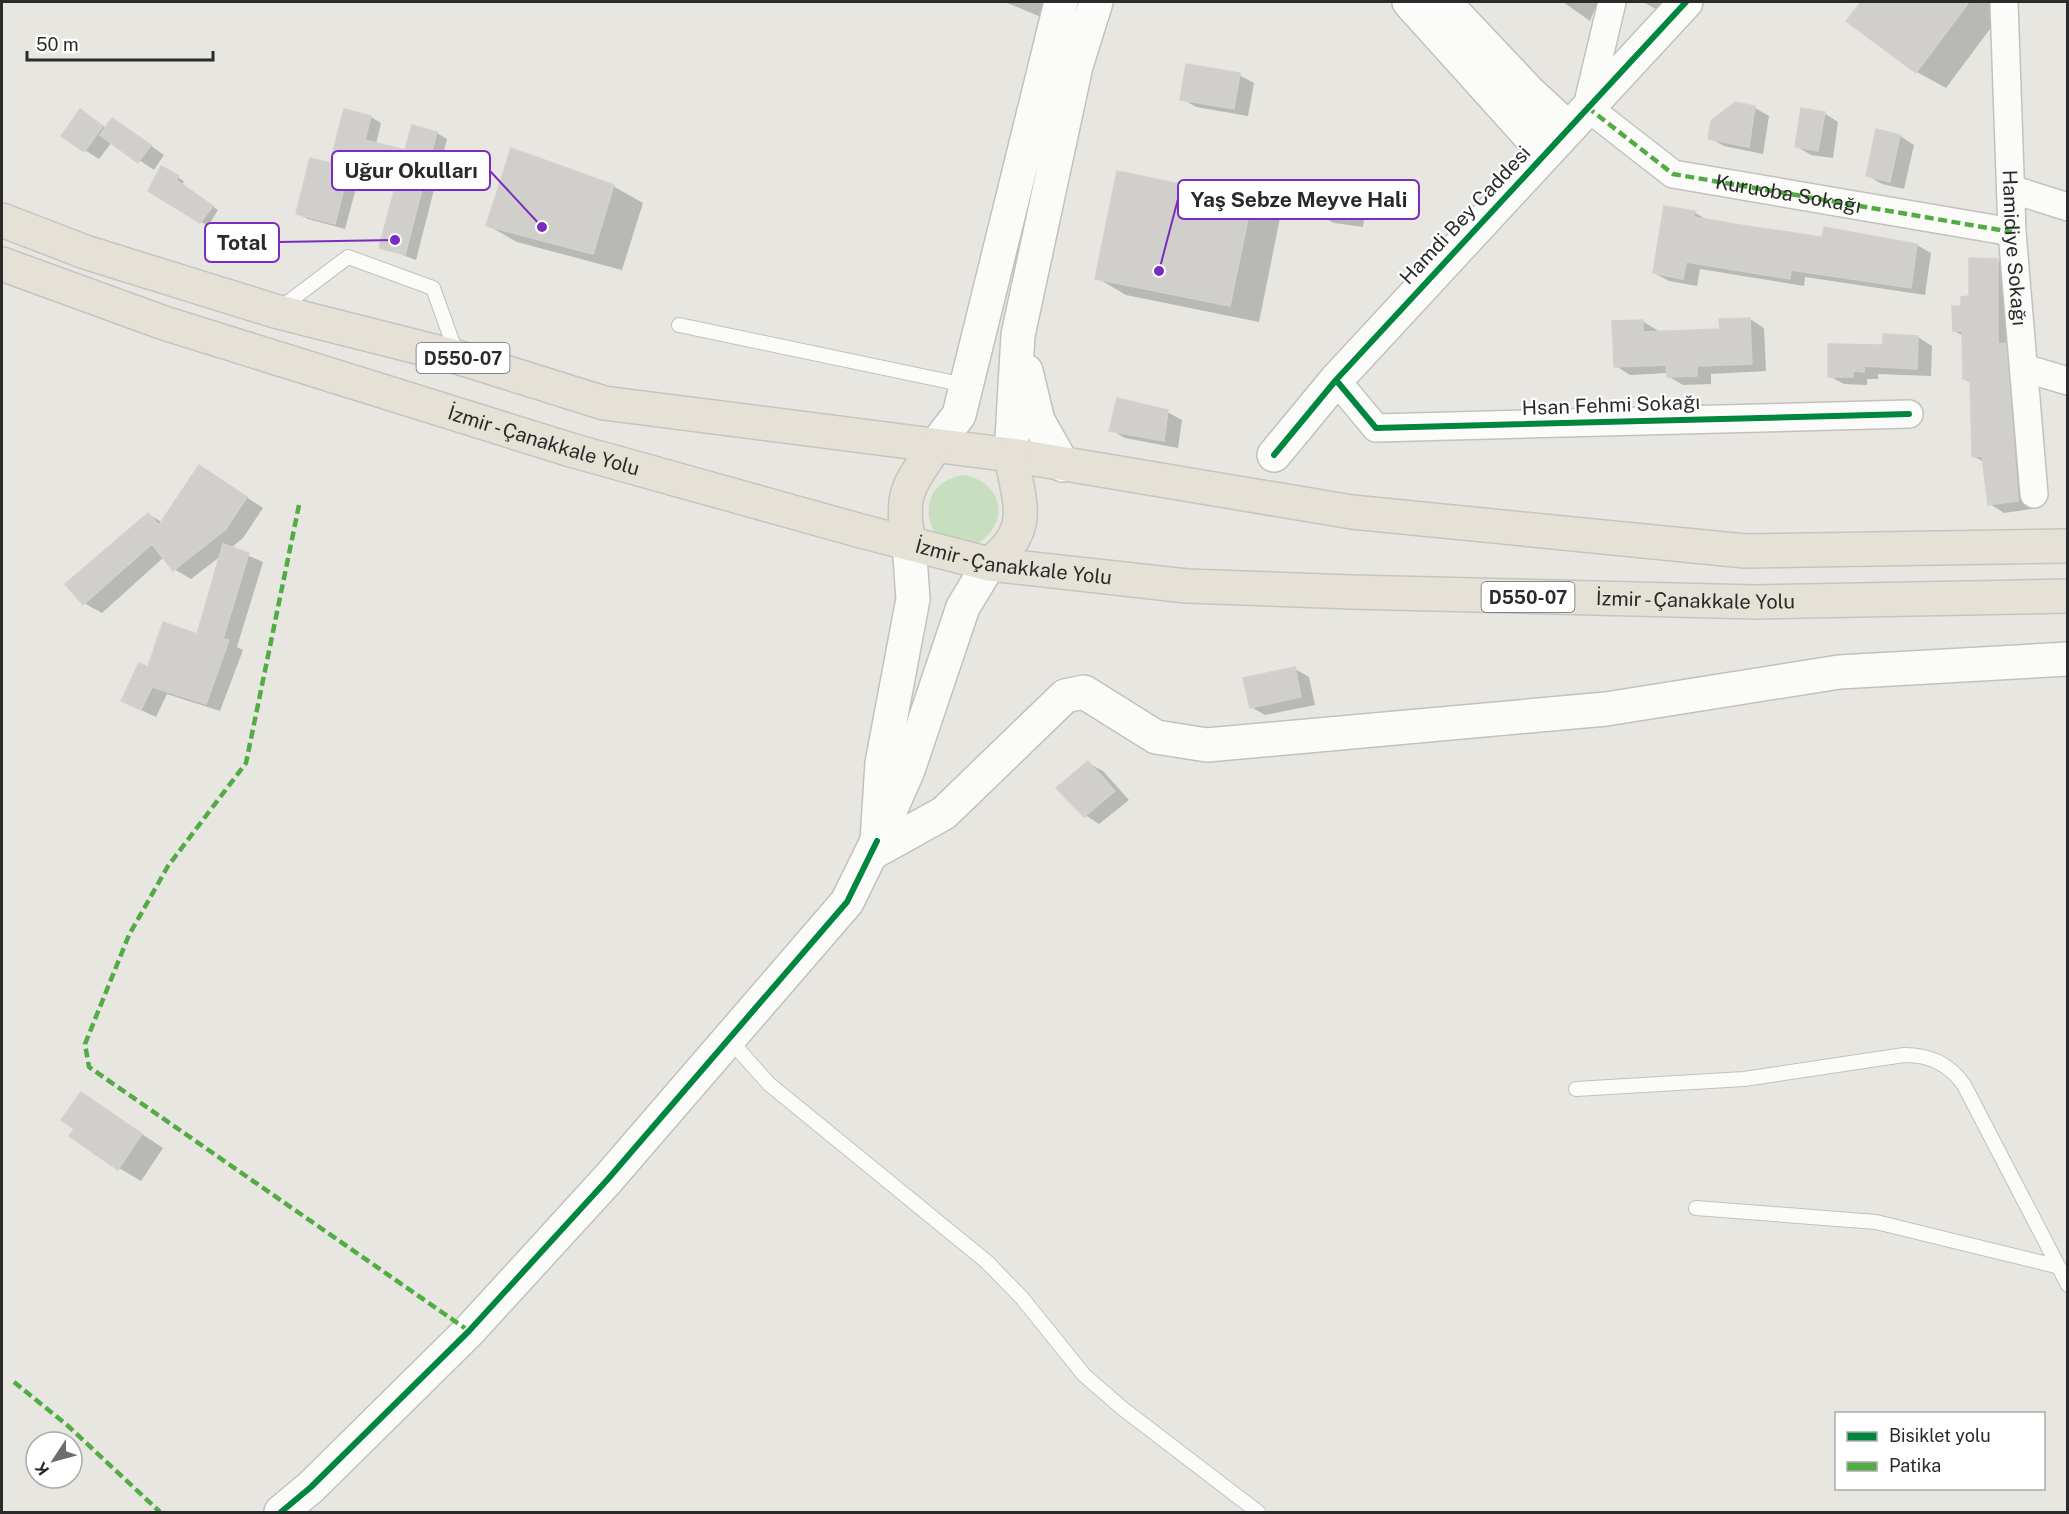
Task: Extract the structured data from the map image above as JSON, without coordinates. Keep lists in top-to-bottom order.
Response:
{
  "streets": {
    "highway": ["D550-07", "İzmir - Çanakkale Yolu"],
    "main road": ["Hamdi Bey Caddesi"],
    "street": ["Kuruoba Sokağı", "Hamidiye Sokağı", "Hsan Fehmi Sokağı"]
  },
  "crossings": [
    ["Kuruoba Sokağı", "Hamdi Bey Caddesi"],
    ["Kuruoba Sokağı", "Hamidiye Sokağı"],
    ["Hamdi Bey Caddesi", "Hsan Fehmi Sokağı"],
    ["D550-07", "İzmir - Çanakkale Yolu"]
  ],
  "places": ["Uğur Okulları", "Total", "Yaş Sebze Meyve Hali"],
  "legend": ["Bisiklet yolu", "Patika"],
  "scale_bar": "50 m",
  "north": "bottom left"
}
